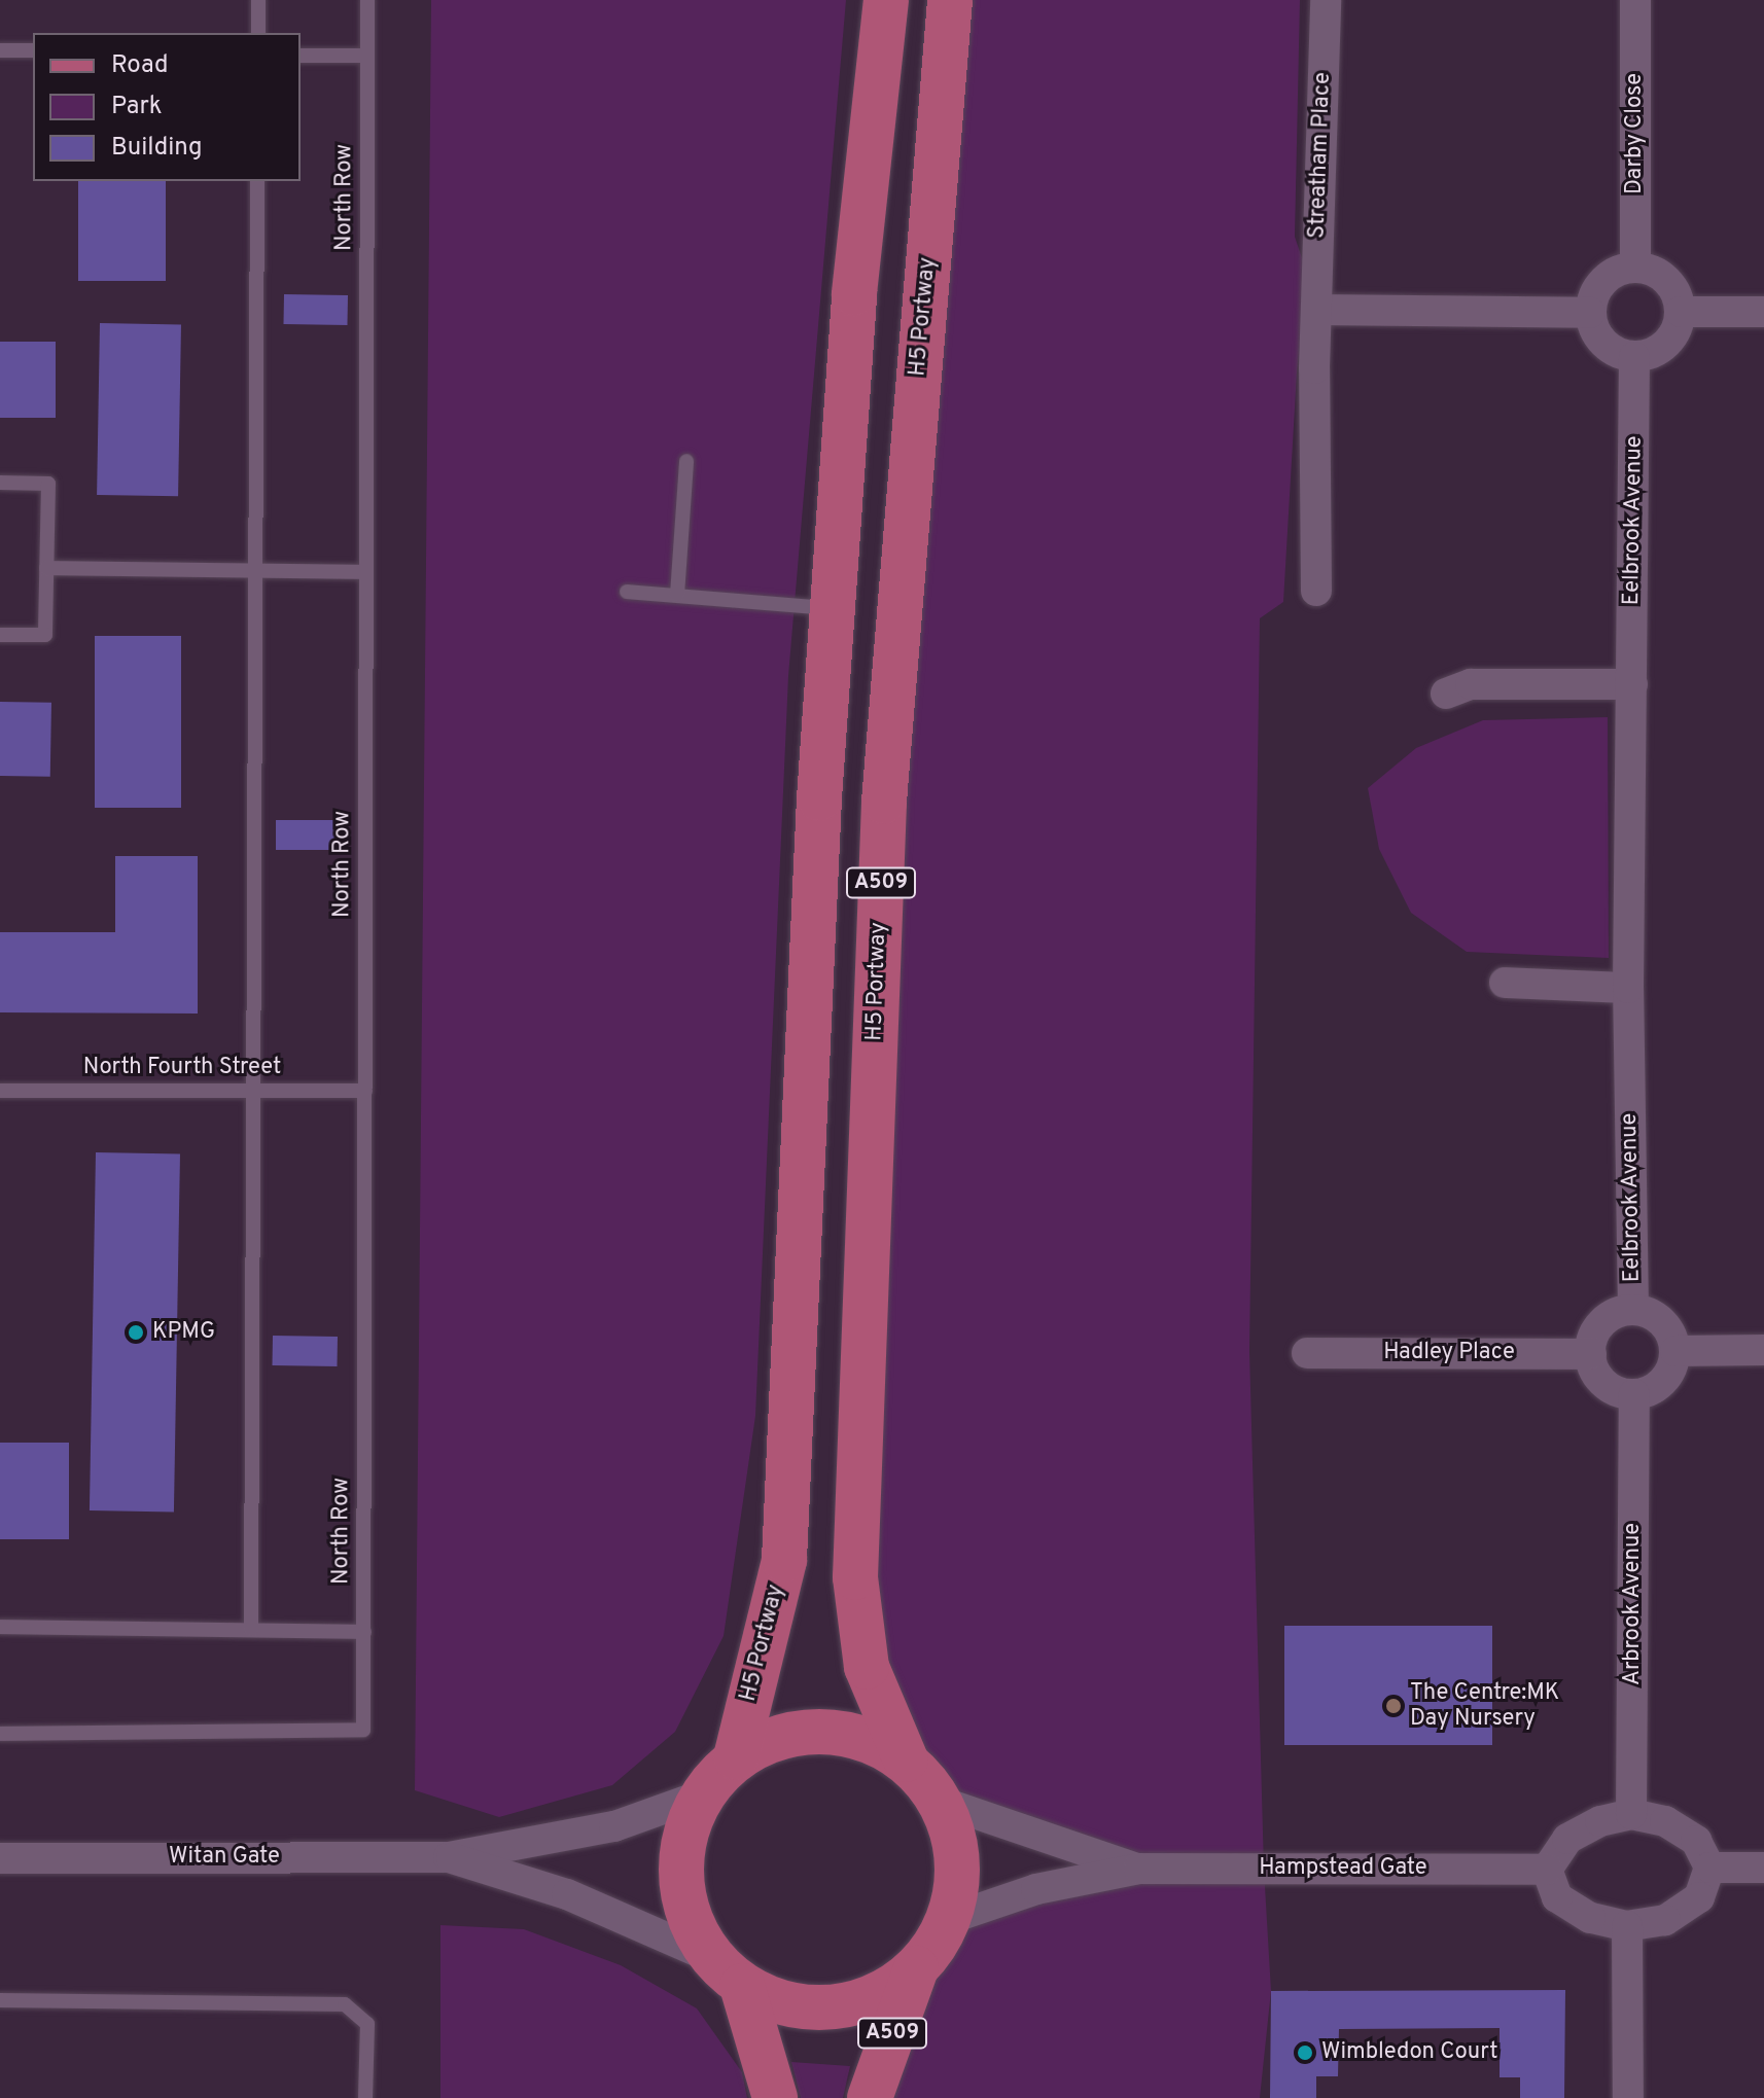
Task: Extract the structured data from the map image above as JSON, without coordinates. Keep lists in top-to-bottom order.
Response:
{
  "streets": {
    "main road": ["H5 Portway", "A509"],
    "street": [
      "Darby Close",
      "Streatham Place",
      "Eelbrook Avenue",
      "Hadley Place",
      "Arbrook Avenue",
      "Witan Gate",
      "Hampstead Gate"
    ],
    "lane": ["North Row", "North Fourth Street"]
  },
  "crossings": [
    ["Darby Close", "Eelbrook Avenue"],
    ["North Row", "North Fourth Street"],
    ["H5 Portway", "A509"],
    ["H5 Portway", "Witan Gate"],
    ["H5 Portway", "Hampstead Gate"],
    ["Eelbrook Avenue", "Hadley Place"],
    ["Eelbrook Avenue", "Arbrook Avenue"],
    ["A509", "Witan Gate"],
    ["A509", "Hampstead Gate"],
    ["Hadley Place", "Arbrook Avenue"],
    ["Arbrook Avenue", "Hampstead Gate"],
    ["Witan Gate", "Hampstead Gate"]
  ],
  "places": ["KPMG", "The Centre:MK Day Nursery", "Wimbledon Court"],
  "legend": ["Road", "Park", "Building"]
}
